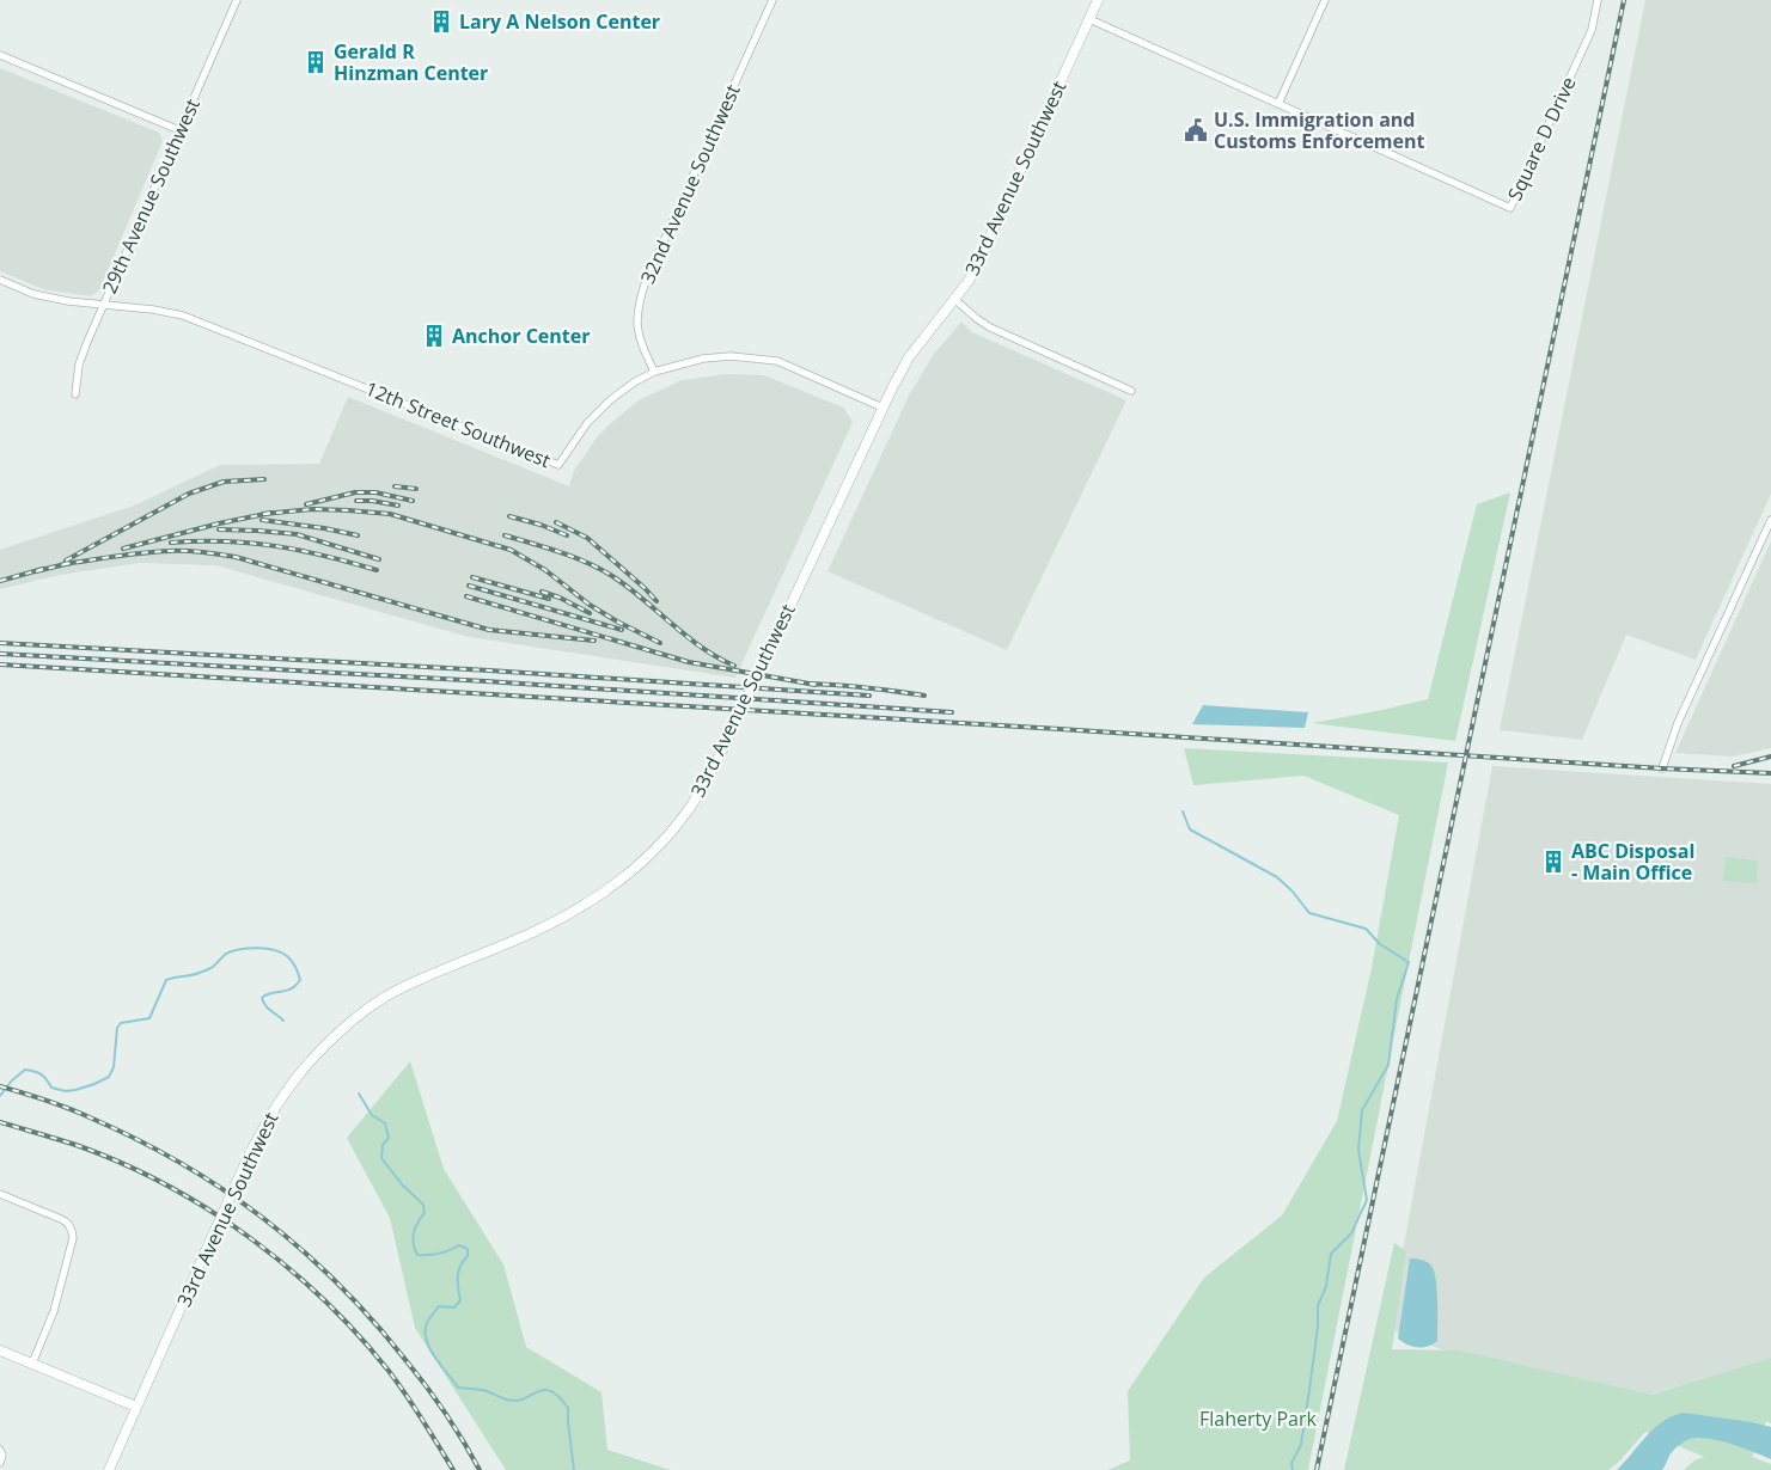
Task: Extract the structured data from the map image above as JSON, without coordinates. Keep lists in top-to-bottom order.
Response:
{
  "streets": {
    "street": [
      "Square D Drive",
      "33rd Avenue Southwest",
      "32nd Avenue Southwest",
      "29th Avenue Southwest",
      "12th Street Southwest"
    ]
  },
  "crossings": [
    ["Square D Drive", "33rd Avenue Southwest"],
    ["33rd Avenue Southwest", "12th Street Southwest"],
    ["32nd Avenue Southwest", "12th Street Southwest"],
    ["29th Avenue Southwest", "12th Street Southwest"]
  ],
  "parks": ["Flaherty Park"],
  "places": {
    "building": [
      "Lary A Nelson Center",
      "Gerald R Hinzman Center",
      "Anchor Center",
      "ABC Disposal - Main Office"
    ],
    "public building": ["U.S. Immigration and Customs Enforcement"]
  }
}
